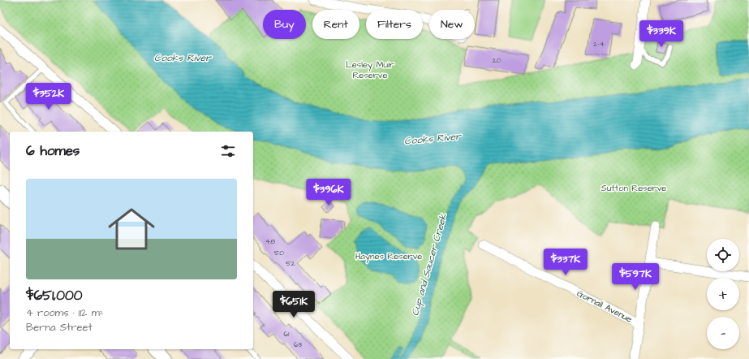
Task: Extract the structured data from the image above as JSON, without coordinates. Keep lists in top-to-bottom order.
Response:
{
  "streets": {
    "street": ["Gornall Avenue"]
  },
  "water": ["Cooks River", "Cup and Saucer Creek"],
  "parks": ["Lesley Muir Reserve", "Sutton Reserve", "Haynes Reserve"],
  "house_numbers": [
    "2-4",
    "20",
    "48",
    "50",
    "52",
    "61",
    "63"
  ],
  "page": {
    "chip": [
      "Buy",
      "Rent",
      "Filters",
      "New"
    ],
    "price": [
      "$339K",
      "$352K",
      "$396K",
      "$337K",
      "$597K",
      "$651K"
    ],
    "heading": "6 homes",
    "list": [
      {
        "name": "$651,000",
        "note": "4 rooms · 112 m² · Berna Street"
      }
    ],
    "map_buttons": ["+", "−"]
  }
}
